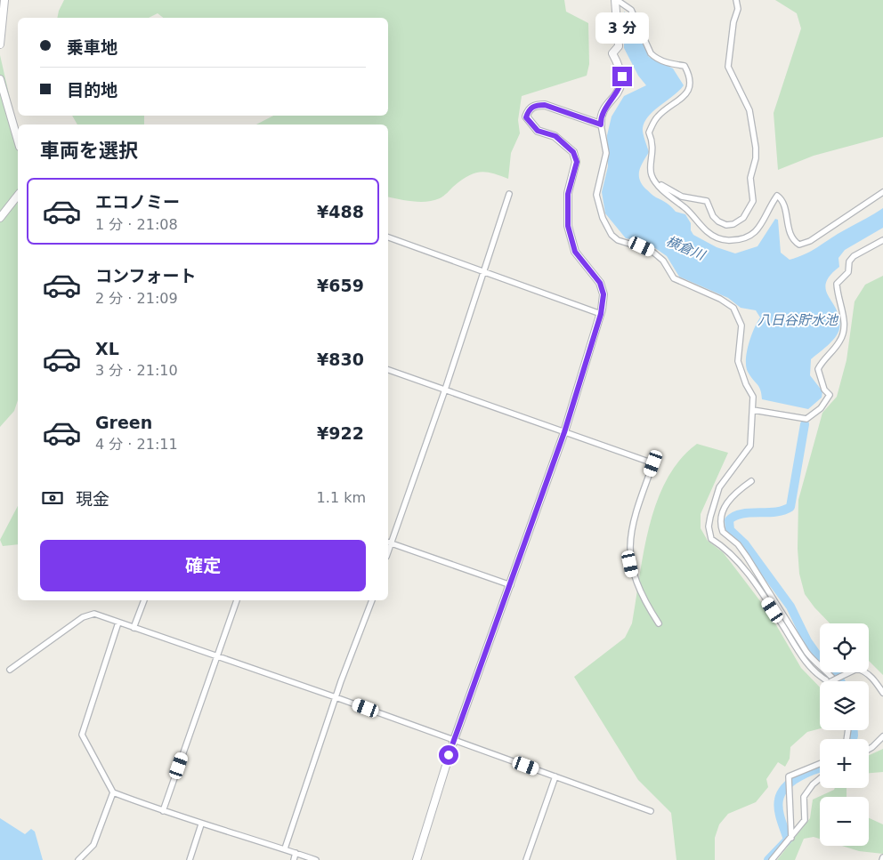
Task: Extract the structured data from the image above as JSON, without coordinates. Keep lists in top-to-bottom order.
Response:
{
  "water": ["横倉川", "八日谷貯水池"],
  "page": {
    "bubble": "3 分",
    "banner": ["乗車地", "目的地"],
    "heading": "車両を選択",
    "list": [
      {
        "name": "エコノミー",
        "note": "1 分 · 21:08",
        "value": "¥488"
      },
      {
        "name": "コンフォート",
        "note": "2 分 · 21:09",
        "value": "¥659"
      },
      {
        "name": "XL",
        "note": "3 分 · 21:10",
        "value": "¥830"
      },
      {
        "name": "Green",
        "note": "4 分 · 21:11",
        "value": "¥922"
      }
    ],
    "pay": ["現金", "1.1 km"],
    "buttons": "確定",
    "map_buttons": ["+", "−"]
  }
}
